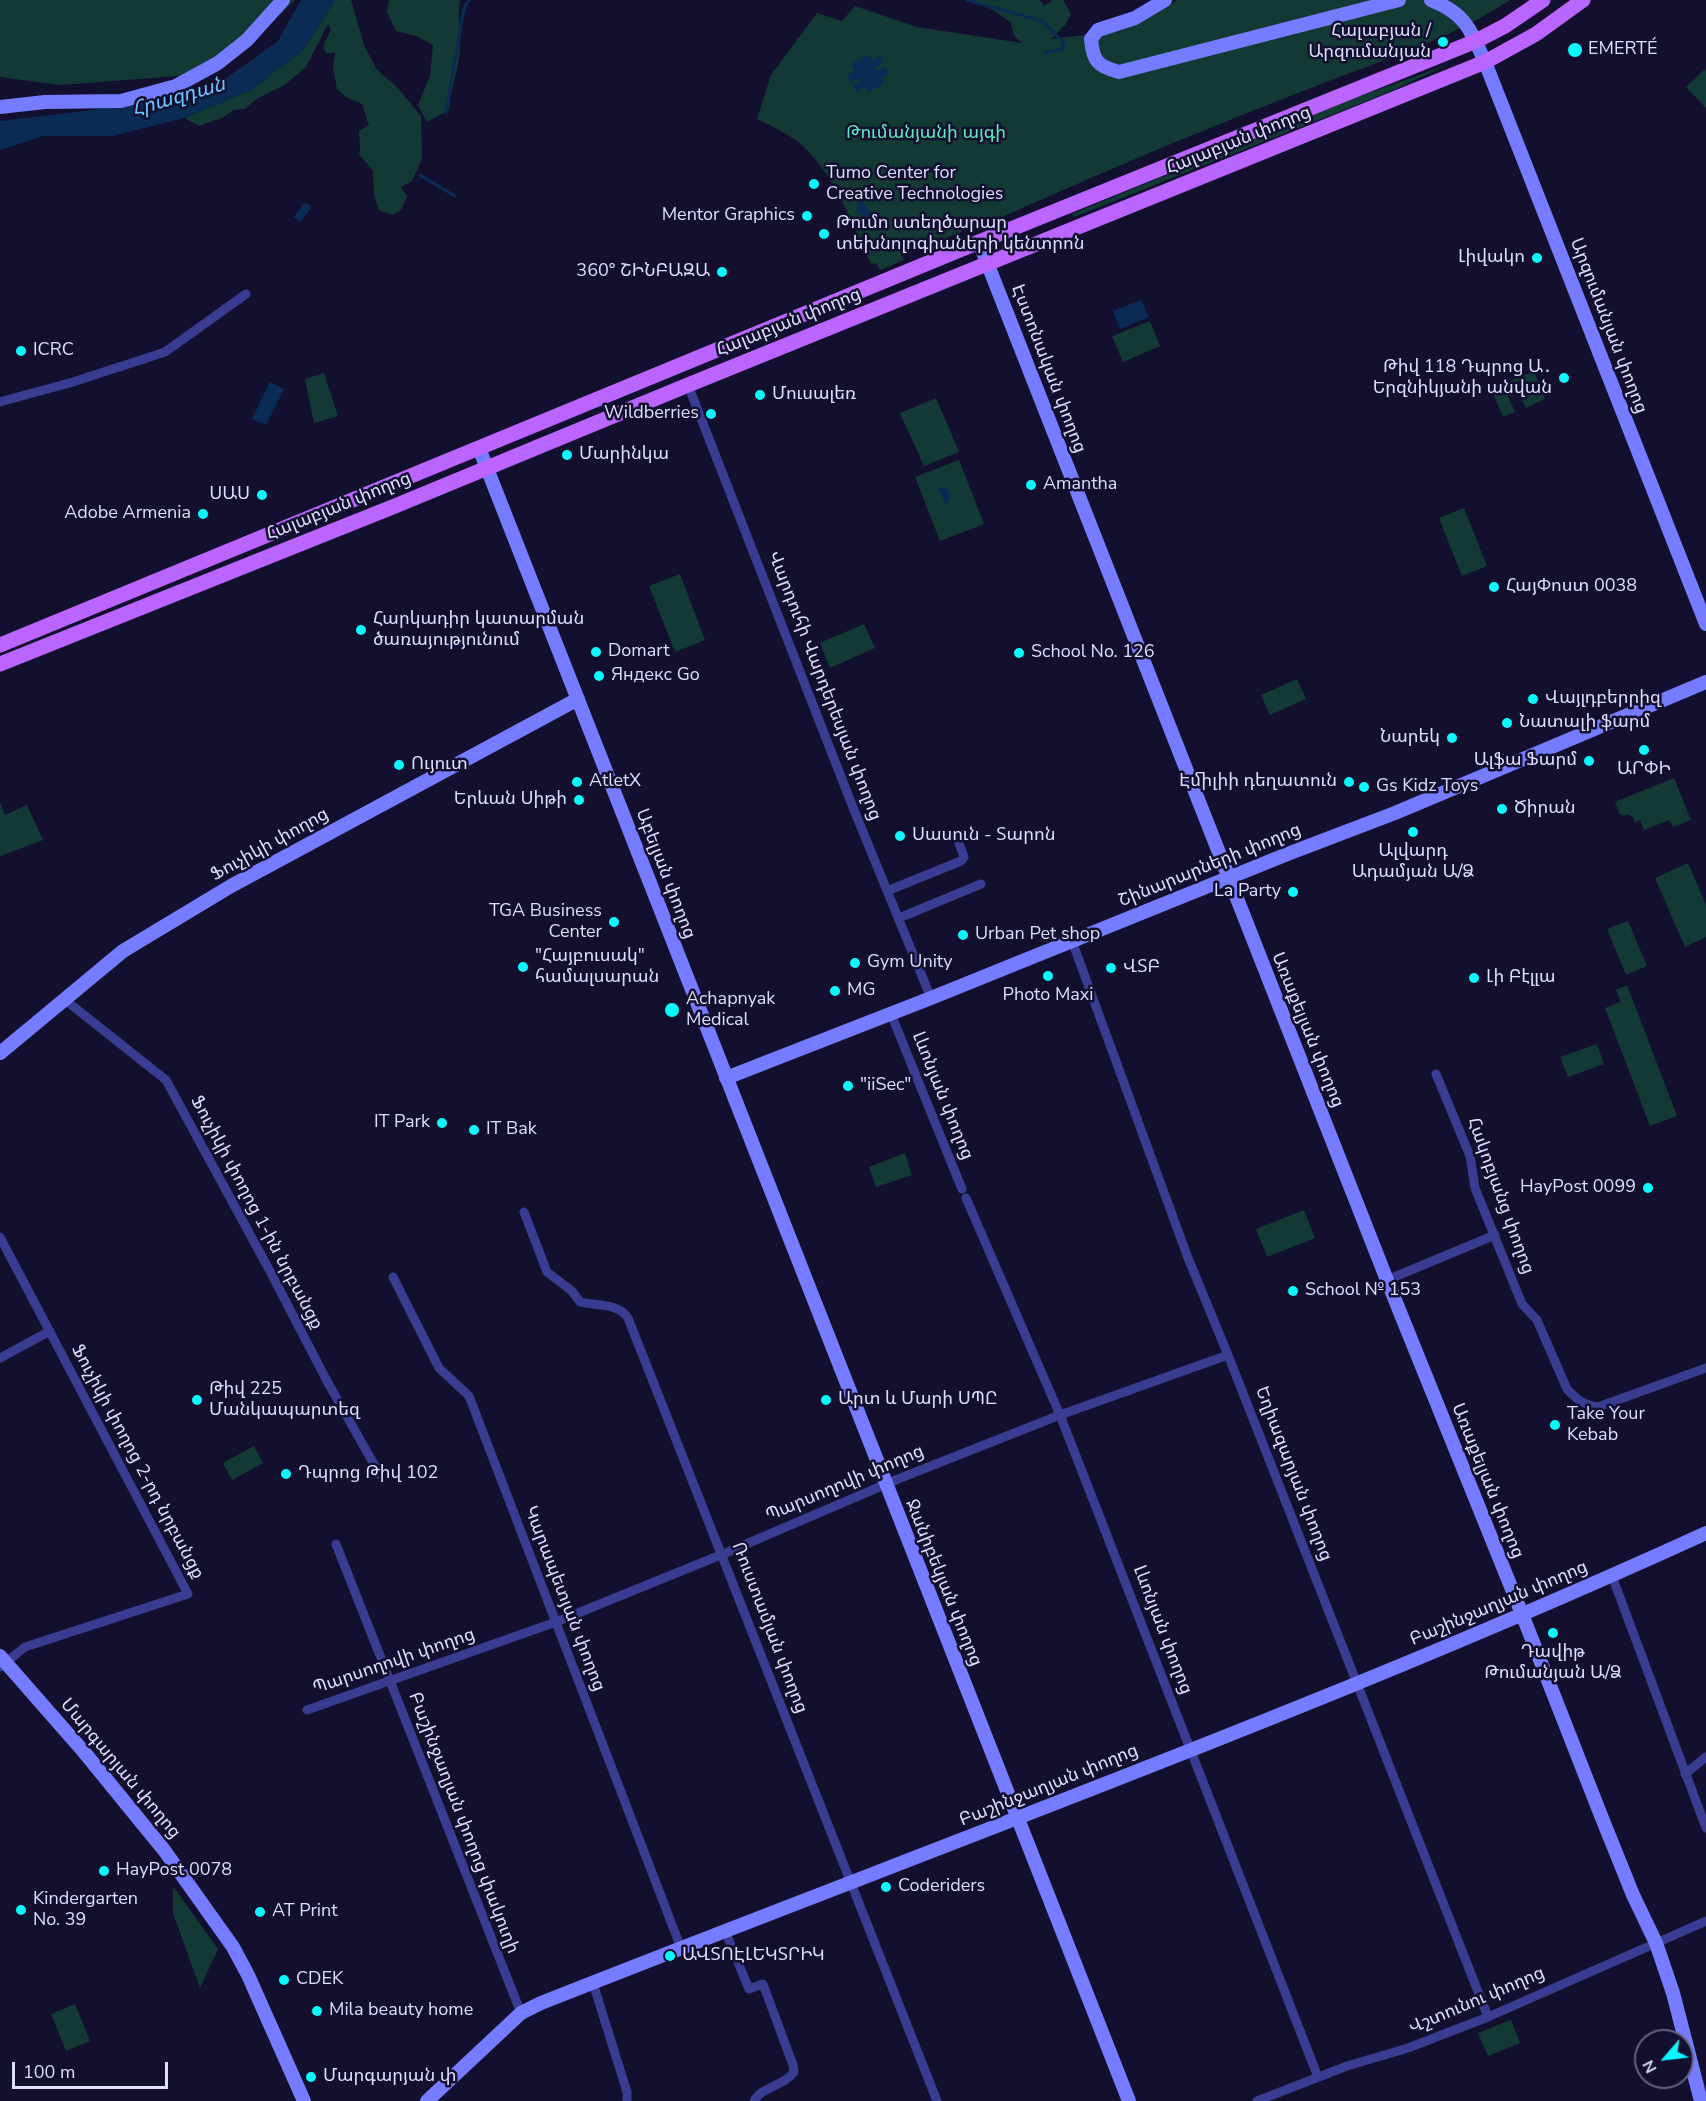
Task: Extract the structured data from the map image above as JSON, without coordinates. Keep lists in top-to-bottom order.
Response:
{
  "streets": {
    "main road": ["Հալաբյան փողոց"],
    "street": [
      "Արզումանյան փողոց",
      "Էստոնական փողոց",
      "Վարդուհի Վարդերեսյան փողոց",
      "Ֆուչիկի փողոց",
      "Շինարարների փողոց",
      "Աբելյան փողոց",
      "Առաքելյան փողոց",
      "Լևոնյան փողոց",
      "Հակոբյանց փողոց",
      "Ֆուչիկի փողոց 1-ին նրբանցք",
      "Ֆուչիկի փողոց 2-րդ նրբանցք",
      "Եղիազարյան փողոց",
      "Պարսողովի փողոց",
      "Ջանիբեկյան փողոց",
      "Կարապետյան փողոց",
      "Բաշինջաղյան փողոց",
      "Ռուստամյան փողոց",
      "Մարգարյան փողոց",
      "Բաշինջաղյան փողոց փակուղի",
      "Վշտունու փողոց"
    ]
  },
  "crossings": [
    ["Հալաբյան փողոց", "Արզումանյան փողոց"],
    ["Հալաբյան փողոց", "Էստոնական փողոց"],
    ["Հալաբյան փողոց", "Վարդուհի Վարդերեսյան փողոց"],
    ["Հալաբյան փողոց", "Աբելյան փողոց"],
    ["Էստոնական փողոց", "Շինարարների փողոց"],
    ["Էստոնական փողոց", "Առաքելյան փողոց"],
    ["Վարդուհի Վարդերեսյան փողոց", "Շինարարների փողոց"],
    ["Ֆուչիկի փողոց", "Աբելյան փողոց"],
    ["Ֆուչիկի փողոց", "Ֆուչիկի փողոց 1-ին նրբանցք"],
    ["Շինարարների փողոց", "Աբելյան փողոց"],
    ["Շինարարների փողոց", "Առաքելյան փողոց"],
    ["Շինարարների փողոց", "Լևոնյան փողոց"],
    ["Շինարարների փողոց", "Եղիազարյան փողոց"],
    ["Շինարարների փողոց", "Ջանիբեկյան փողոց"],
    ["Աբելյան փողոց", "Ջանիբեկյան փողոց"],
    ["Առաքելյան փողոց", "Բաշինջաղյան փողոց"],
    ["Առաքելյան փողոց", "Վշտունու փողոց"],
    ["Լևոնյան փողոց", "Պարսողովի փողոց"],
    ["Լևոնյան փողոց", "Բաշինջաղյան փողոց"],
    ["Լևոնյան փողոց", "Վշտունու փողոց"],
    ["Ֆուչիկի փողոց 2-րդ նրբանցք", "Մարգարյան փողոց"],
    ["Եղիազարյան փողոց", "Պարսողովի փողոց"],
    ["Եղիազարյան փողոց", "Բաշինջաղյան փողոց"],
    ["Եղիազարյան փողոց", "Վշտունու փողոց"],
    ["Պարսողովի փողոց", "Ջանիբեկյան փողոց"],
    ["Պարսողովի փողոց", "Կարապետյան փողոց"],
    ["Պարսողովի փողոց", "Ռուստամյան փողոց"],
    ["Պարսողովի փողոց", "Բաշինջաղյան փողոց փակուղի"],
    ["Ջանիբեկյան փողոց", "Բաշինջաղյան փողոց"],
    ["Կարապետյան փողոց", "Բաշինջաղյան փողոց"],
    ["Բաշինջաղյան փողոց", "Ռուստամյան փողոց"],
    ["Բաշինջաղյան փողոց", "Բաշինջաղյան փողոց փակուղի"]
  ],
  "water": ["Հրազդան"],
  "parks": ["Թումանյանի այգի"],
  "places": [
    "Հալաբյան / Արզումանյան",
    "EMERTÉ",
    "Tumo Center for Creative Technologies",
    "Mentor Graphics",
    "Թումո ստեղծարար տեխնոլոգիաների կենտրոն",
    "Լիվակո",
    "360° ՇԻՆԲԱԶԱ",
    "ICRC",
    "Թիվ 118 Դպրոց Ա․ Երզնիկյանի անվան",
    "Մուսալեռ",
    "Wildberries",
    "Մարինկա",
    "Amantha",
    "ՍԱՍ",
    "Adobe Armenia",
    "ՀայՓոստ 0038",
    "Հարկադիր կատարման ծառայությունում",
    "Domart",
    "School No. 126",
    "Яндекс Go",
    "Վայլդբերրիզ",
    "Նատալի ֆարմ",
    "Նարեկ",
    "ԱՐՓԻ",
    "Ալֆա Ֆարմ",
    "Ույուտ",
    "AtletX",
    "Էմիլիի դեղատուն",
    "Gs Kidz Toys",
    "Երևան Սիթի",
    "Ծիրան",
    "Ալվարդ Ադամյան Ա/Ձ",
    "Սասուն - Տարոն",
    "La Party",
    "TGA Business Center",
    "Urban Pet shop",
    "Gym Unity",
    "\"Հայբուսակ\" համալսարան",
    "ՎՏԲ",
    "Photo Maxi",
    "Լի Բէլլա",
    "MG",
    "Achapnyak Medical",
    "\"iiSec\"",
    "IT Park",
    "IT Bak",
    "HayPost 0099",
    "School № 153",
    "Թիվ 225 Մանկապարտեզ",
    "Արտ և Մարի ՍՊԸ",
    "Take Your Kebab",
    "Դպրոց Թիվ 102",
    "Դավիթ Թումանյան Ա/Ձ",
    "HayPost 0078",
    "Coderiders",
    "Kindergarten No. 39",
    "AT Print",
    "ԱՎՏՈԷԼԵԿՏՐԻԿ",
    "CDEK",
    "Mila beauty home",
    "Մարգարյան փ"
  ],
  "scale_bar": "100 m",
  "north": "bottom left"
}
